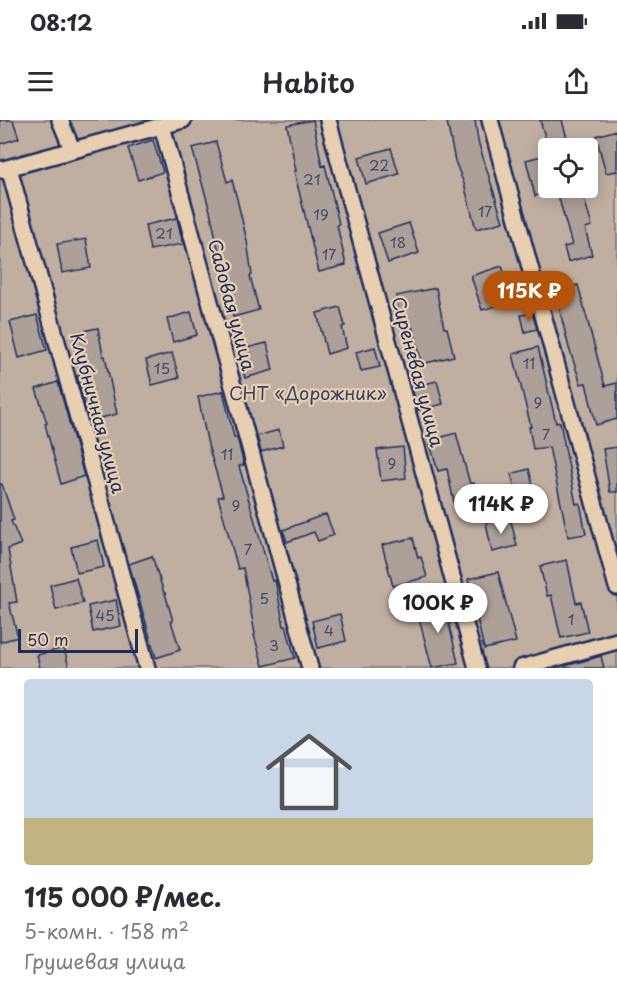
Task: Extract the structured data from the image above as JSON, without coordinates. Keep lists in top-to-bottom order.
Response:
{
  "streets": {
    "street": ["Садовая улица", "Сиреневая улица", "Клубничная улица"]
  },
  "parks": ["СНТ «Дорожник»"],
  "house_numbers": [
    "22",
    "21",
    "17",
    "19",
    "21",
    "18",
    "17",
    "11",
    "15",
    "9",
    "7",
    "11",
    "9",
    "9",
    "7",
    "5",
    "45",
    "1",
    "4",
    "3"
  ],
  "scale_bar": "50 m",
  "page": {
    "status": "08:12",
    "header": "Habito",
    "price": ["115K ₽", "114K ₽", "100K ₽"],
    "scale": "50 m",
    "list": [
      {
        "name": "115 000 ₽/мес.",
        "note": "5-комн. · 158 m² · Грушевая улица"
      }
    ]
  }
}
